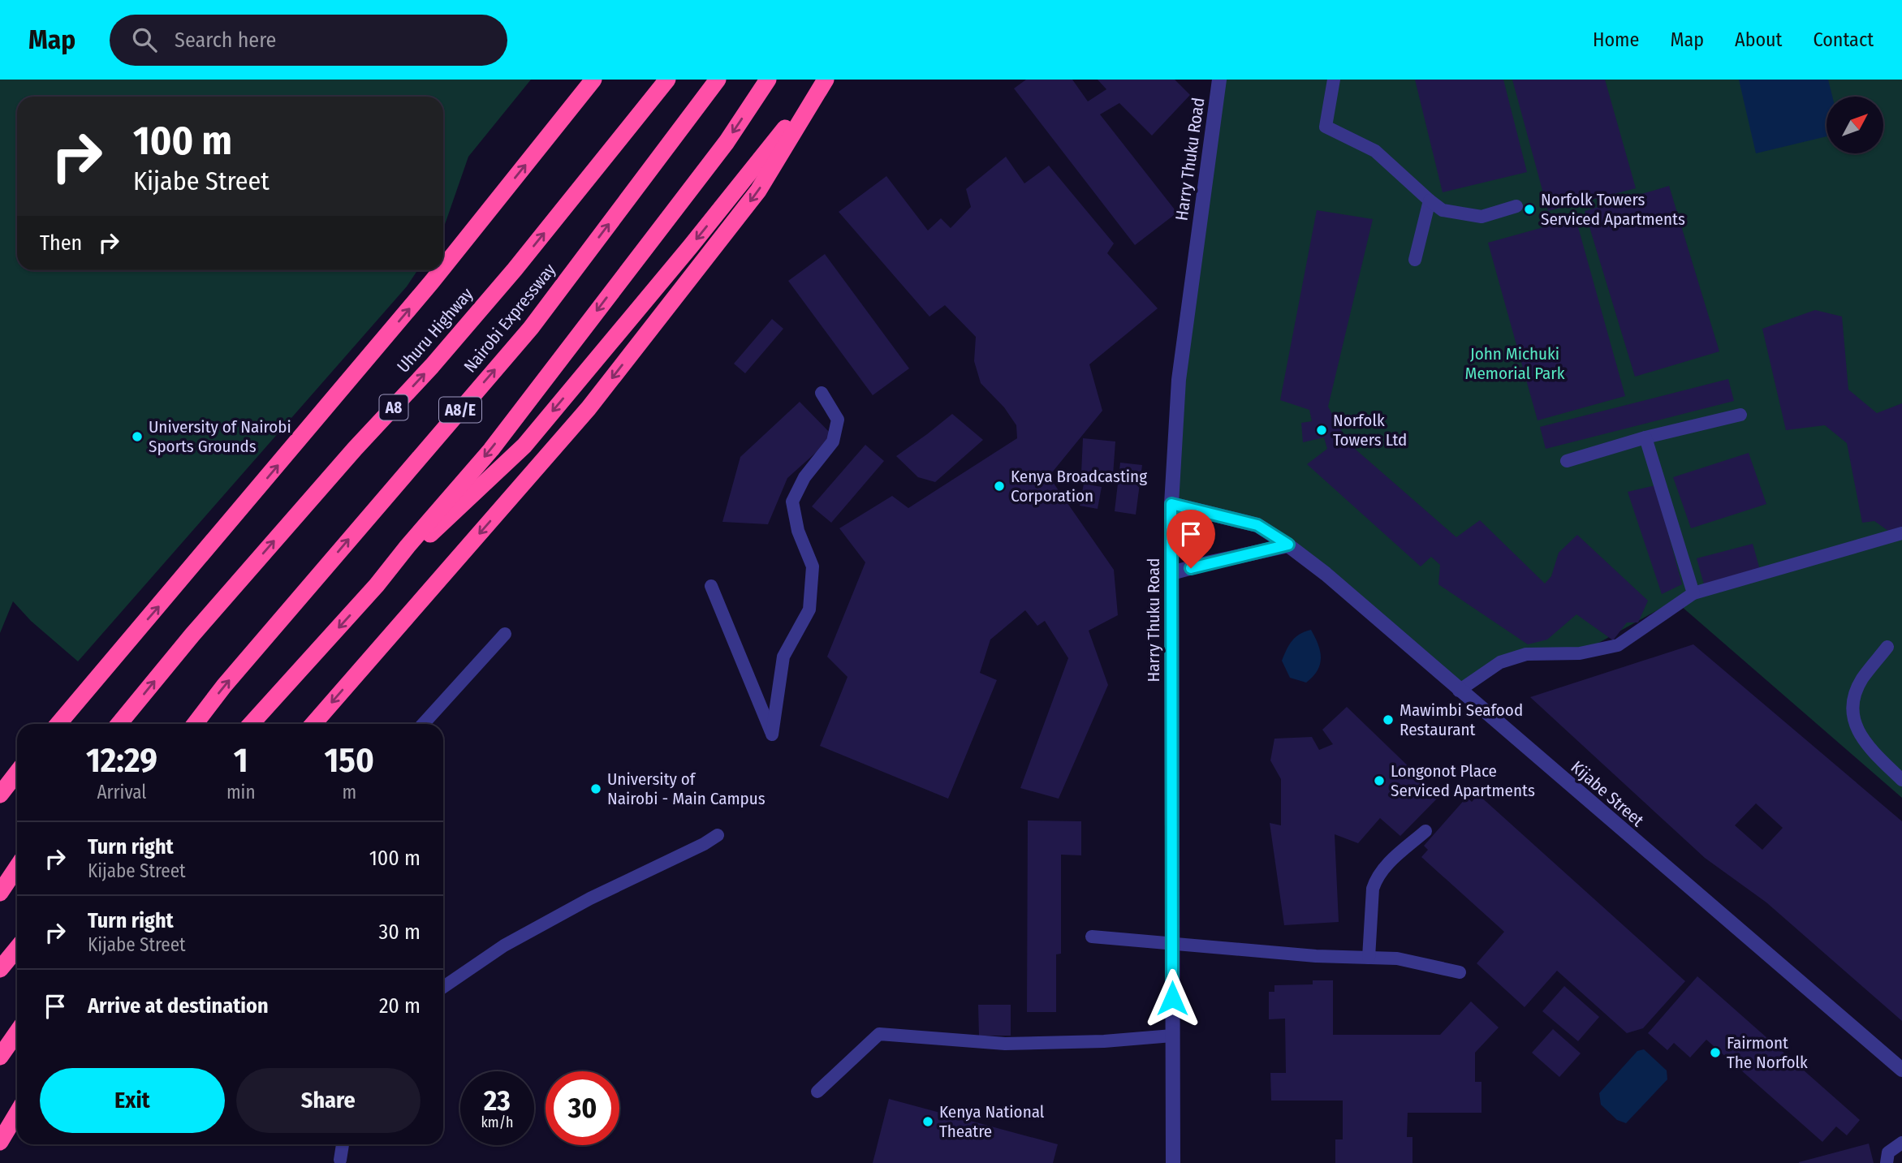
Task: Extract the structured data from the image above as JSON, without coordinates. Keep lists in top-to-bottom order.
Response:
{
  "streets": {
    "highway": [
      "Nairobi Expressway",
      "Uhuru Highway",
      "A8",
      "A8/E"
    ],
    "street": ["Harry Thuku Road", "Kijabe Street"]
  },
  "crossings": [
    ["Harry Thuku Road", "Kijabe Street"]
  ],
  "parks": ["John Michuki Memorial Park"],
  "places": [
    "Norfolk Towers Serviced Apartments",
    "Norfolk Towers Ltd",
    "University of Nairobi Sports Grounds",
    "Kenya Broadcasting Corporation",
    "Mawimbi Seafood Restaurant",
    "Longonot Place Serviced Apartments",
    "University of Nairobi - Main Campus",
    "Fairmont The Norfolk",
    "Kenya National Theatre"
  ],
  "north": "top right",
  "page": {
    "header": "Map",
    "search": "Search here",
    "nav": [
      "Home",
      "Map",
      "About",
      "Contact"
    ],
    "turn": ["100 m", "Kijabe Street"],
    "then": "Then",
    "eta": [
      "12:29",
      "Arrival",
      "1",
      "min",
      "150",
      "m"
    ],
    "list": [
      {
        "name": "Turn right",
        "note": "Kijabe Street",
        "value": "100 m"
      },
      {
        "name": "Turn right",
        "note": "Kijabe Street",
        "value": "30 m"
      },
      {
        "name": "Arrive at destination",
        "value": "20 m"
      }
    ],
    "buttons": ["Exit", "Share"],
    "speed": "23 km/h",
    "limit": "30"
  }
}
